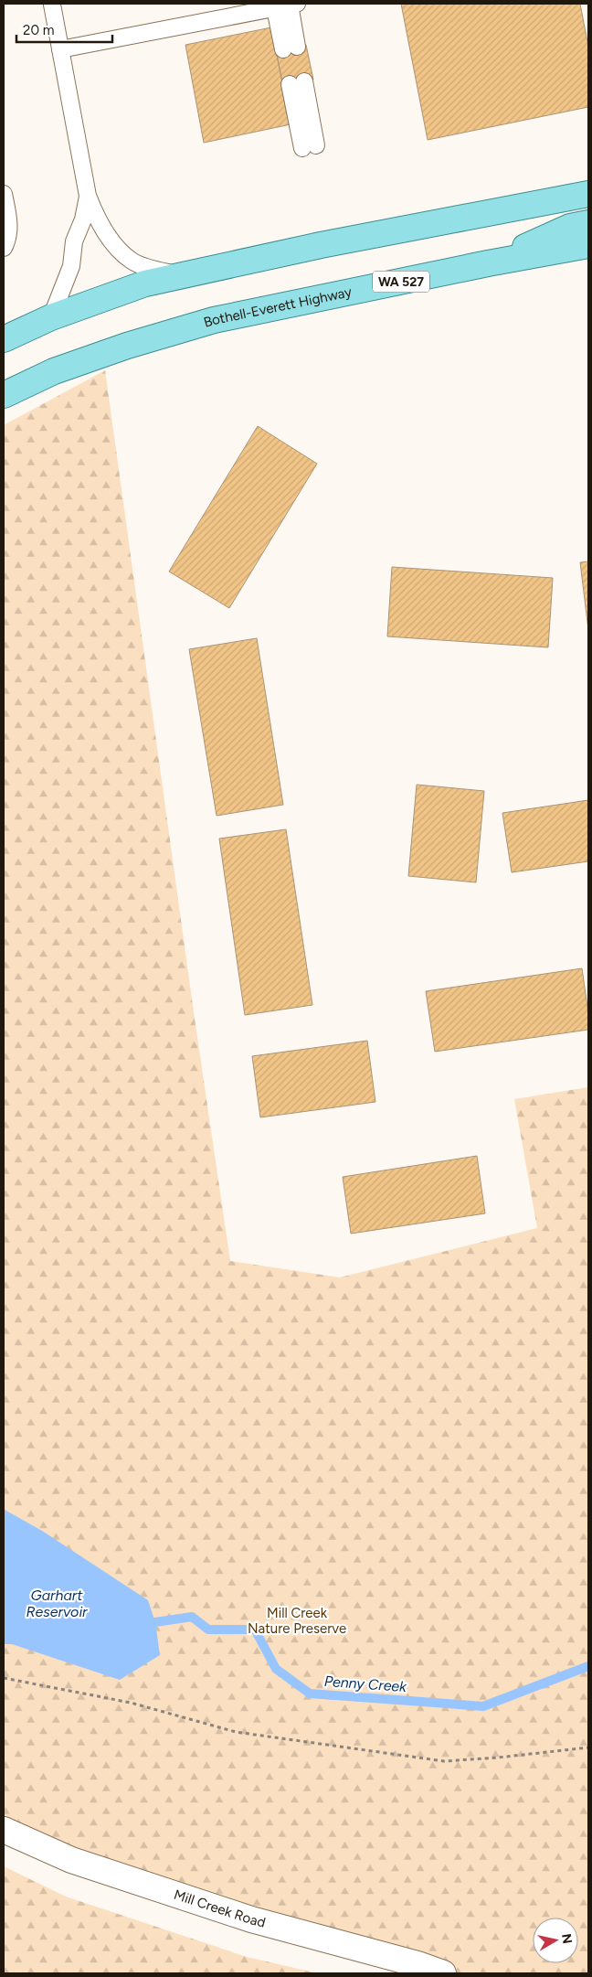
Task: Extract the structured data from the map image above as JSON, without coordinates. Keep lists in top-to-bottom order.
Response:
{
  "streets": {
    "main road": ["WA 527", "Bothell-Everett Highway", "Mill Creek Road"]
  },
  "water": ["Garhart Reservoir", "Penny Creek"],
  "parks": ["Mill Creek Nature Preserve"],
  "scale_bar": "20 m",
  "north": "right"
}
